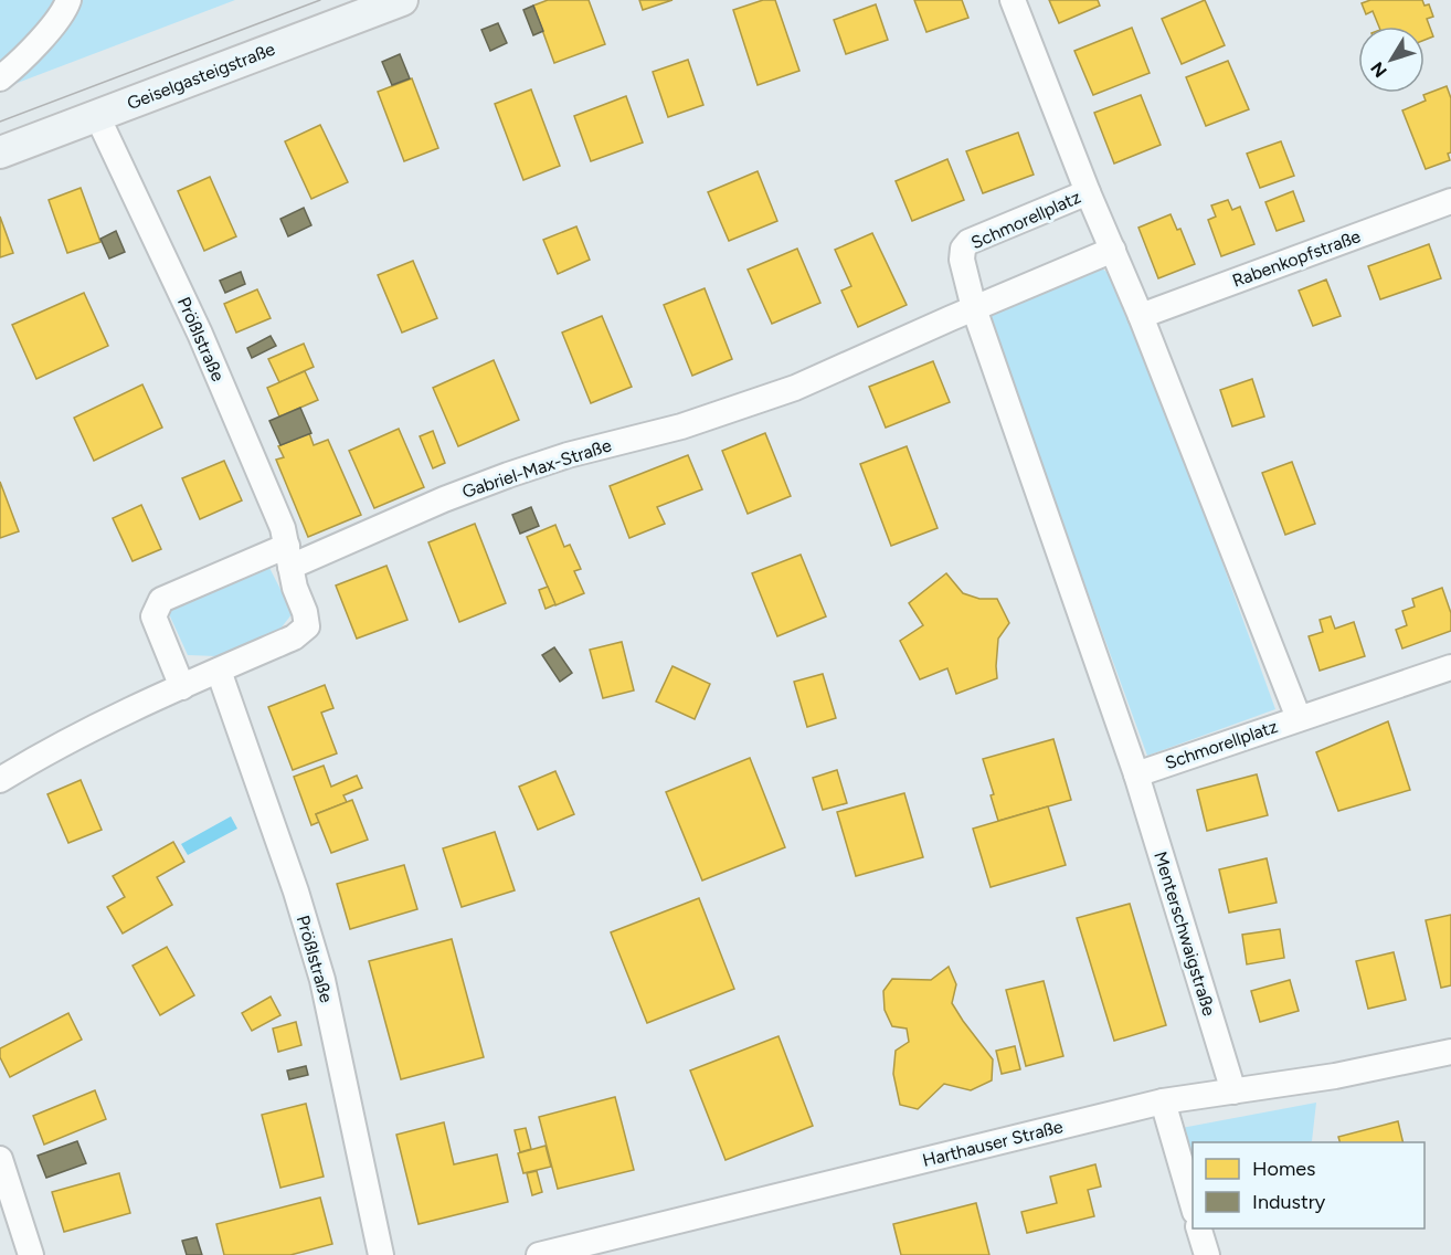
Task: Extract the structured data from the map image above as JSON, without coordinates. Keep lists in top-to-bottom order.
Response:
{
  "streets": {
    "main road": ["Geiselgasteigstraße"],
    "street": [
      "Schmorellplatz",
      "Rabenkopfstraße",
      "Prößlstraße",
      "Gabriel-Max-Straße",
      "Menterschwaigstraße",
      "Harthauser Straße"
    ]
  },
  "crossings": [
    ["Geiselgasteigstraße", "Prößlstraße"],
    ["Schmorellplatz", "Rabenkopfstraße"],
    ["Schmorellplatz", "Gabriel-Max-Straße"],
    ["Schmorellplatz", "Menterschwaigstraße"],
    ["Prößlstraße", "Gabriel-Max-Straße"],
    ["Menterschwaigstraße", "Harthauser Straße"]
  ],
  "legend": ["Homes", "Industry"],
  "north": "bottom left"
}
